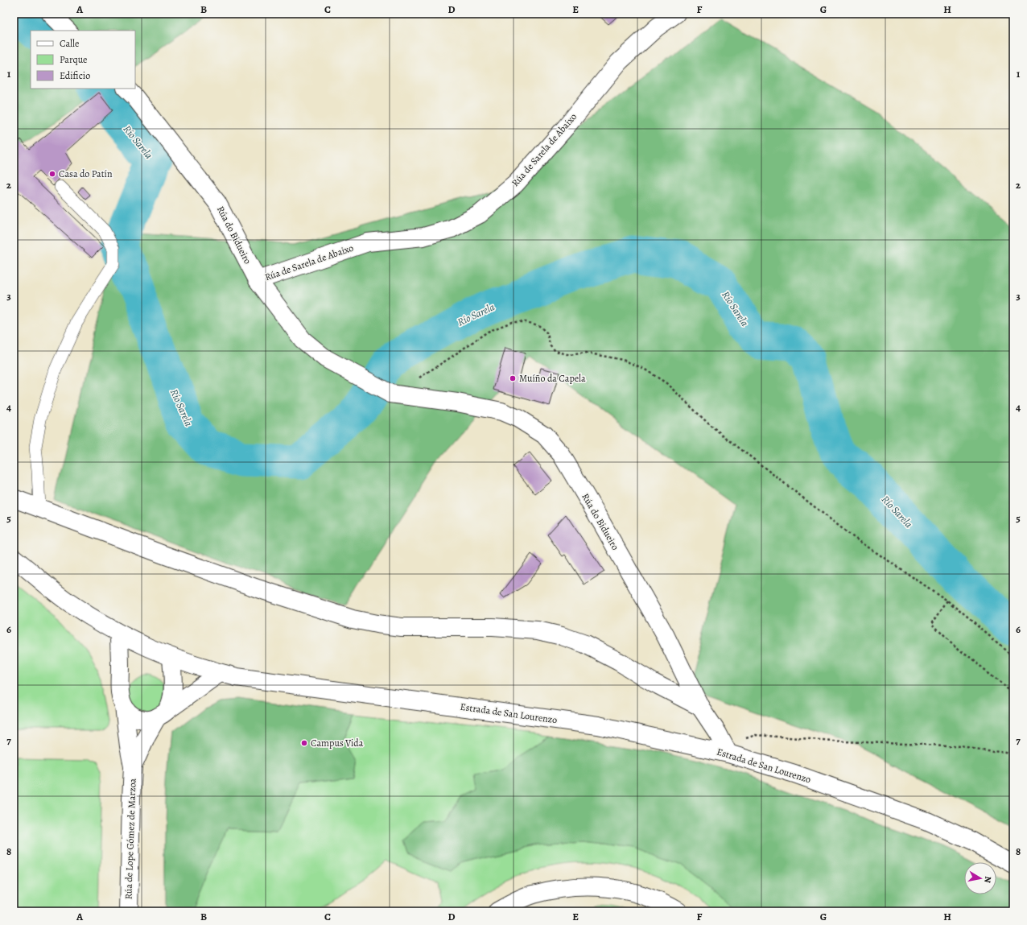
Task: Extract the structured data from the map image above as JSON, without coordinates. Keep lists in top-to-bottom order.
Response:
{
  "streets": {
    "street": [
      "Rúa de Sarela de Abaixo",
      "Rúa do Bidueiro",
      "Estrada de San Lourenzo",
      "Rúa de Lope Gómez de Marzoa"
    ]
  },
  "crossings": [
    ["Rúa de Sarela de Abaixo", "Rúa do Bidueiro"],
    ["Rúa do Bidueiro", "Estrada de San Lourenzo"],
    ["Estrada de San Lourenzo", "Rúa de Lope Gómez de Marzoa"]
  ],
  "water": ["Río Sarela"],
  "places": ["Casa do Patín", "Muíño da Capela", "Campus Vida"],
  "legend": ["Calle", "Parque", "Edificio"],
  "north": "right",
  "grid": {
    "columns": [
      "A",
      "B",
      "C",
      "D",
      "E",
      "F",
      "G",
      "H"
    ],
    "rows": [
      "1",
      "2",
      "3",
      "4",
      "5",
      "6",
      "7",
      "8"
    ]
  }
}
